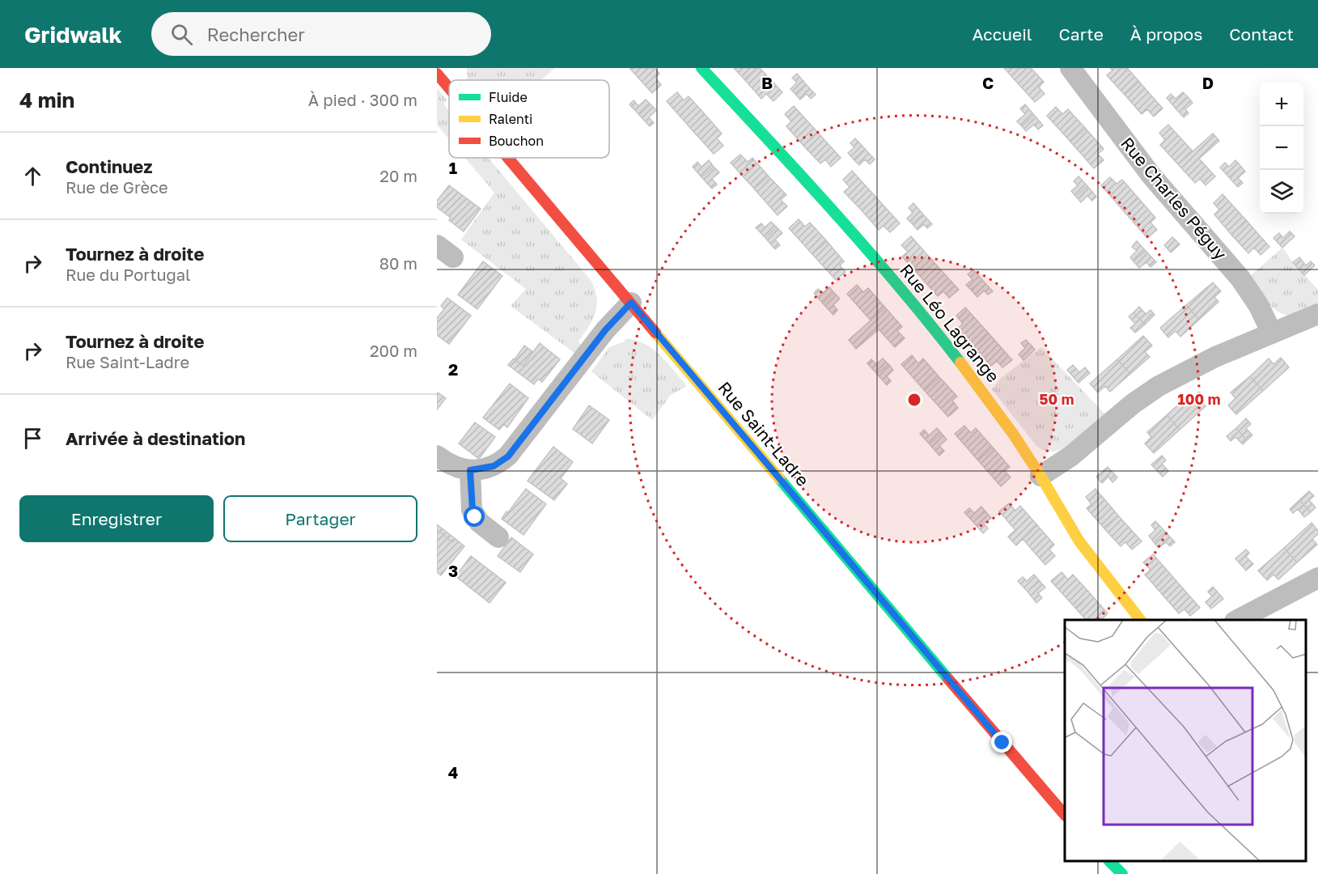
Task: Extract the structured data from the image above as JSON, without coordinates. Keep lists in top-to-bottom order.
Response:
{
  "streets": {
    "street": ["Rue Charles Péguy", "Rue Léo Lagrange", "Rue Saint-Ladre"]
  },
  "legend": ["Fluide", "Ralenti", "Bouchon"],
  "page": {
    "header": "Gridwalk",
    "search": "Rechercher",
    "nav": [
      "Accueil",
      "Carte",
      "À propos",
      "Contact"
    ],
    "heading": ["4 min", "À pied · 300 m"],
    "map_buttons": ["+", "−"],
    "list": [
      ["Continuez", "Rue de Grèce", "20 m"],
      ["Tournez à droite", "Rue du Portugal", "80 m"],
      ["Tournez à droite", "Rue Saint-Ladre", "200 m"],
      "Arrivée à destination"
    ],
    "buttons": ["Enregistrer", "Partager"]
  },
  "grid": {
    "columns": ["B", "C", "D"],
    "rows": [
      "1",
      "2",
      "3",
      "4"
    ]
  },
  "rings": ["50 m", "100 m"]
}
